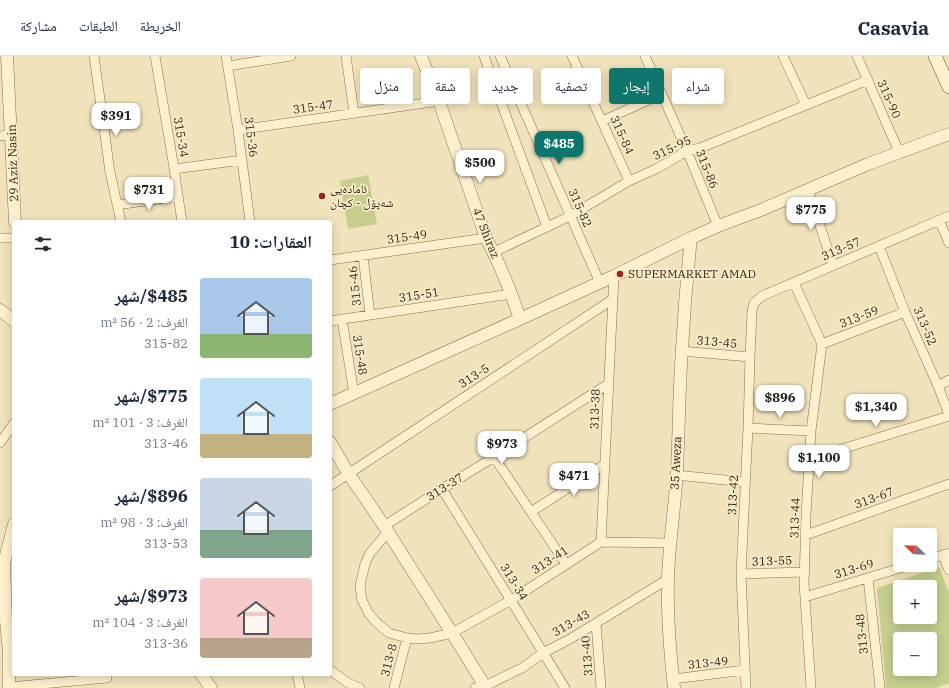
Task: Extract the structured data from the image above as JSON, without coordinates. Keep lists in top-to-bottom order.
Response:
{
  "streets": {
    "street": [
      "315-90",
      "315-47",
      "315-84",
      "315-34",
      "315-36",
      "315-95",
      "29 Aziz Nasin",
      "315-86",
      "315-82",
      "47 Shiraz",
      "315-49",
      "313-57",
      "315-46",
      "315-51",
      "313-59",
      "313-52",
      "313-45",
      "315-48",
      "313-5",
      "313-38",
      "35 Aweza",
      "313-37",
      "313-42",
      "313-67",
      "313-44",
      "313-41",
      "313-55",
      "313-69",
      "313-34",
      "313-43",
      "313-48",
      "313-40",
      "313-8",
      "313-49"
    ]
  },
  "crossings": [
    ["315-90", "315-95"],
    ["315-47", "315-36"],
    ["315-84", "315-95"],
    ["315-95", "315-86"],
    ["315-95", "315-82"],
    ["315-95", "47 Shiraz"],
    ["47 Shiraz", "315-49"],
    ["47 Shiraz", "315-51"],
    ["315-49", "315-46"],
    ["313-57", "313-52"],
    ["313-57", "313-42"],
    ["315-46", "315-51"],
    ["315-51", "315-48"],
    ["313-59", "313-52"],
    ["313-59", "313-44"],
    ["313-45", "35 Aweza"],
    ["313-45", "313-42"],
    ["313-5", "313-38"],
    ["313-38", "313-37"],
    ["313-38", "313-41"],
    ["35 Aweza", "313-43"],
    ["35 Aweza", "313-49"],
    ["313-37", "313-41"],
    ["313-37", "313-34"],
    ["313-37", "313-8"],
    ["313-42", "313-55"],
    ["313-42", "313-49"],
    ["313-67", "313-44"],
    ["313-44", "313-55"],
    ["313-44", "313-69"],
    ["313-41", "313-34"],
    ["313-41", "313-8"],
    ["313-69", "313-48"],
    ["313-34", "313-43"],
    ["313-43", "313-40"]
  ],
  "places": ["ئامادەیی شەپۆل - کچان", "SUPERMARKET AMAD"],
  "north": "top left",
  "page": {
    "header": "Casavia",
    "nav": ["الخريطة", "الطبقات", "مشاركة"],
    "chip": [
      "شراء",
      "إيجار",
      "تصفية",
      "جديد",
      "شقة",
      "منزل"
    ],
    "price": [
      "$391",
      "$485",
      "$500",
      "$731",
      "$775",
      "$896",
      "$1,340",
      "$973",
      "$1,100",
      "$471"
    ],
    "heading": "العقارات: 10",
    "list": [
      {
        "name": "$485/شهر",
        "note": "الغرف: 2 · 56 m² · 315-82"
      },
      {
        "name": "$775/شهر",
        "note": "الغرف: 3 · 101 m² · 313-46"
      },
      {
        "name": "$896/شهر",
        "note": "الغرف: 3 · 98 m² · 313-53"
      },
      {
        "name": "$973/شهر",
        "note": "الغرف: 3 · 104 m² · 313-36"
      }
    ],
    "map_buttons": ["+", "−"]
  }
}
